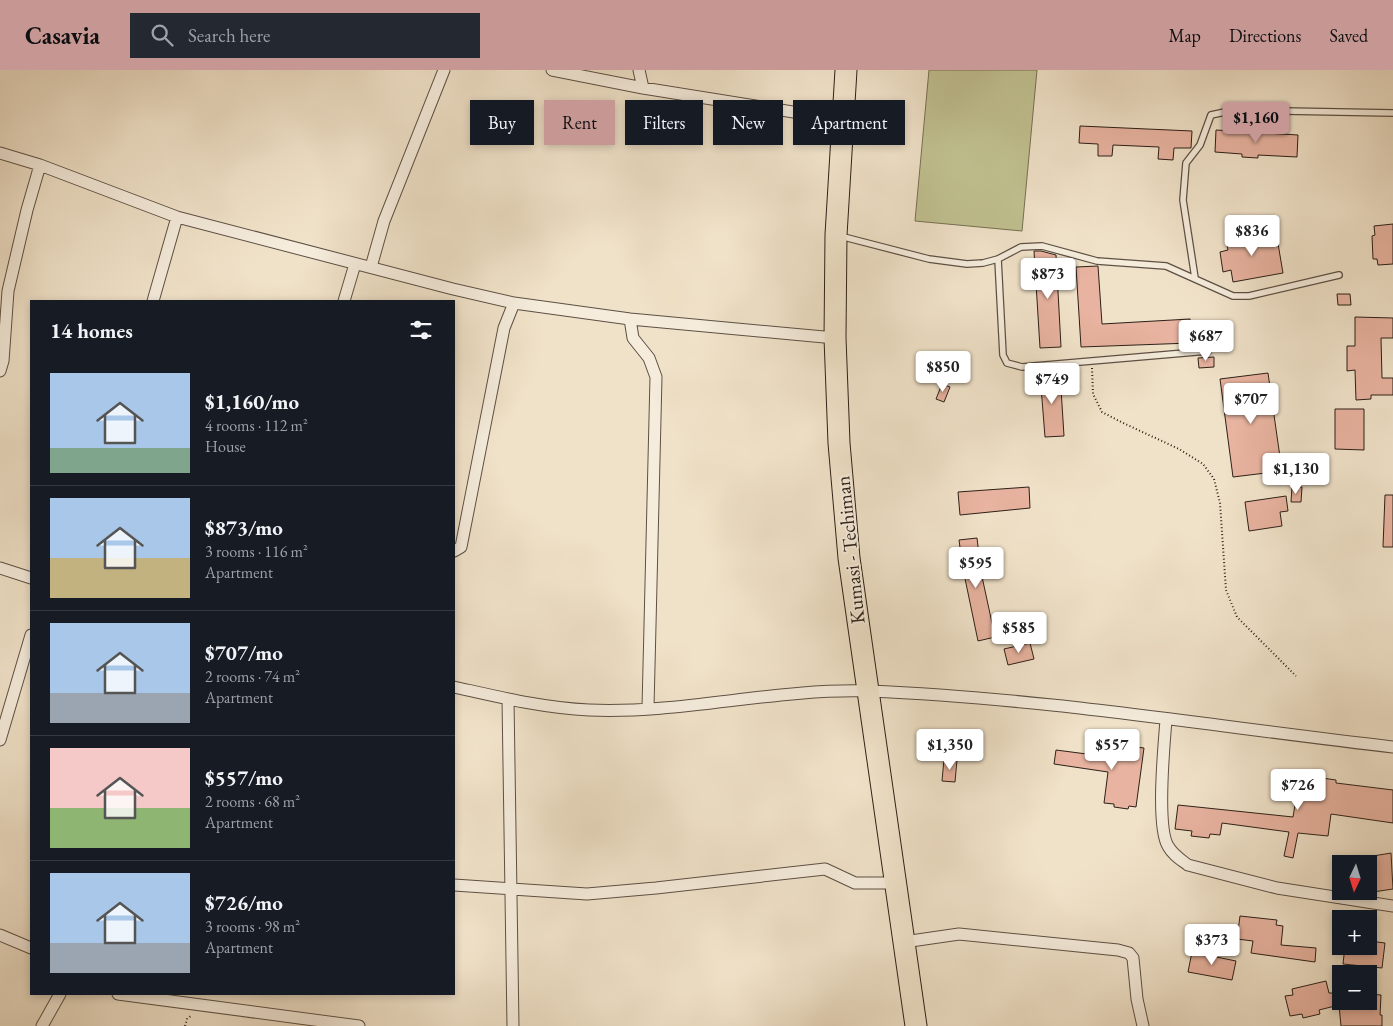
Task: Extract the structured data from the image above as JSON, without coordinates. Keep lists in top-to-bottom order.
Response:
{
  "streets": {
    "highway": ["Kumasi - Techiman"]
  },
  "north": "bottom",
  "page": {
    "header": "Casavia",
    "search": "Search here",
    "nav": ["Map", "Directions", "Saved"],
    "chip": [
      "Buy",
      "Rent",
      "Filters",
      "New",
      "Apartment"
    ],
    "price": [
      "$1,160",
      "$836",
      "$873",
      "$687",
      "$850",
      "$749",
      "$707",
      "$1,130",
      "$595",
      "$585",
      "$1,350",
      "$557",
      "$726",
      "$373"
    ],
    "heading": "14 homes",
    "list": [
      {
        "name": "$1,160/mo",
        "note": "4 rooms · 112 m² · House"
      },
      {
        "name": "$873/mo",
        "note": "3 rooms · 116 m² · Apartment"
      },
      {
        "name": "$707/mo",
        "note": "2 rooms · 74 m² · Apartment"
      },
      {
        "name": "$557/mo",
        "note": "2 rooms · 68 m² · Apartment"
      },
      {
        "name": "$726/mo",
        "note": "3 rooms · 98 m² · Apartment"
      }
    ],
    "map_buttons": ["+", "−"]
  }
}
